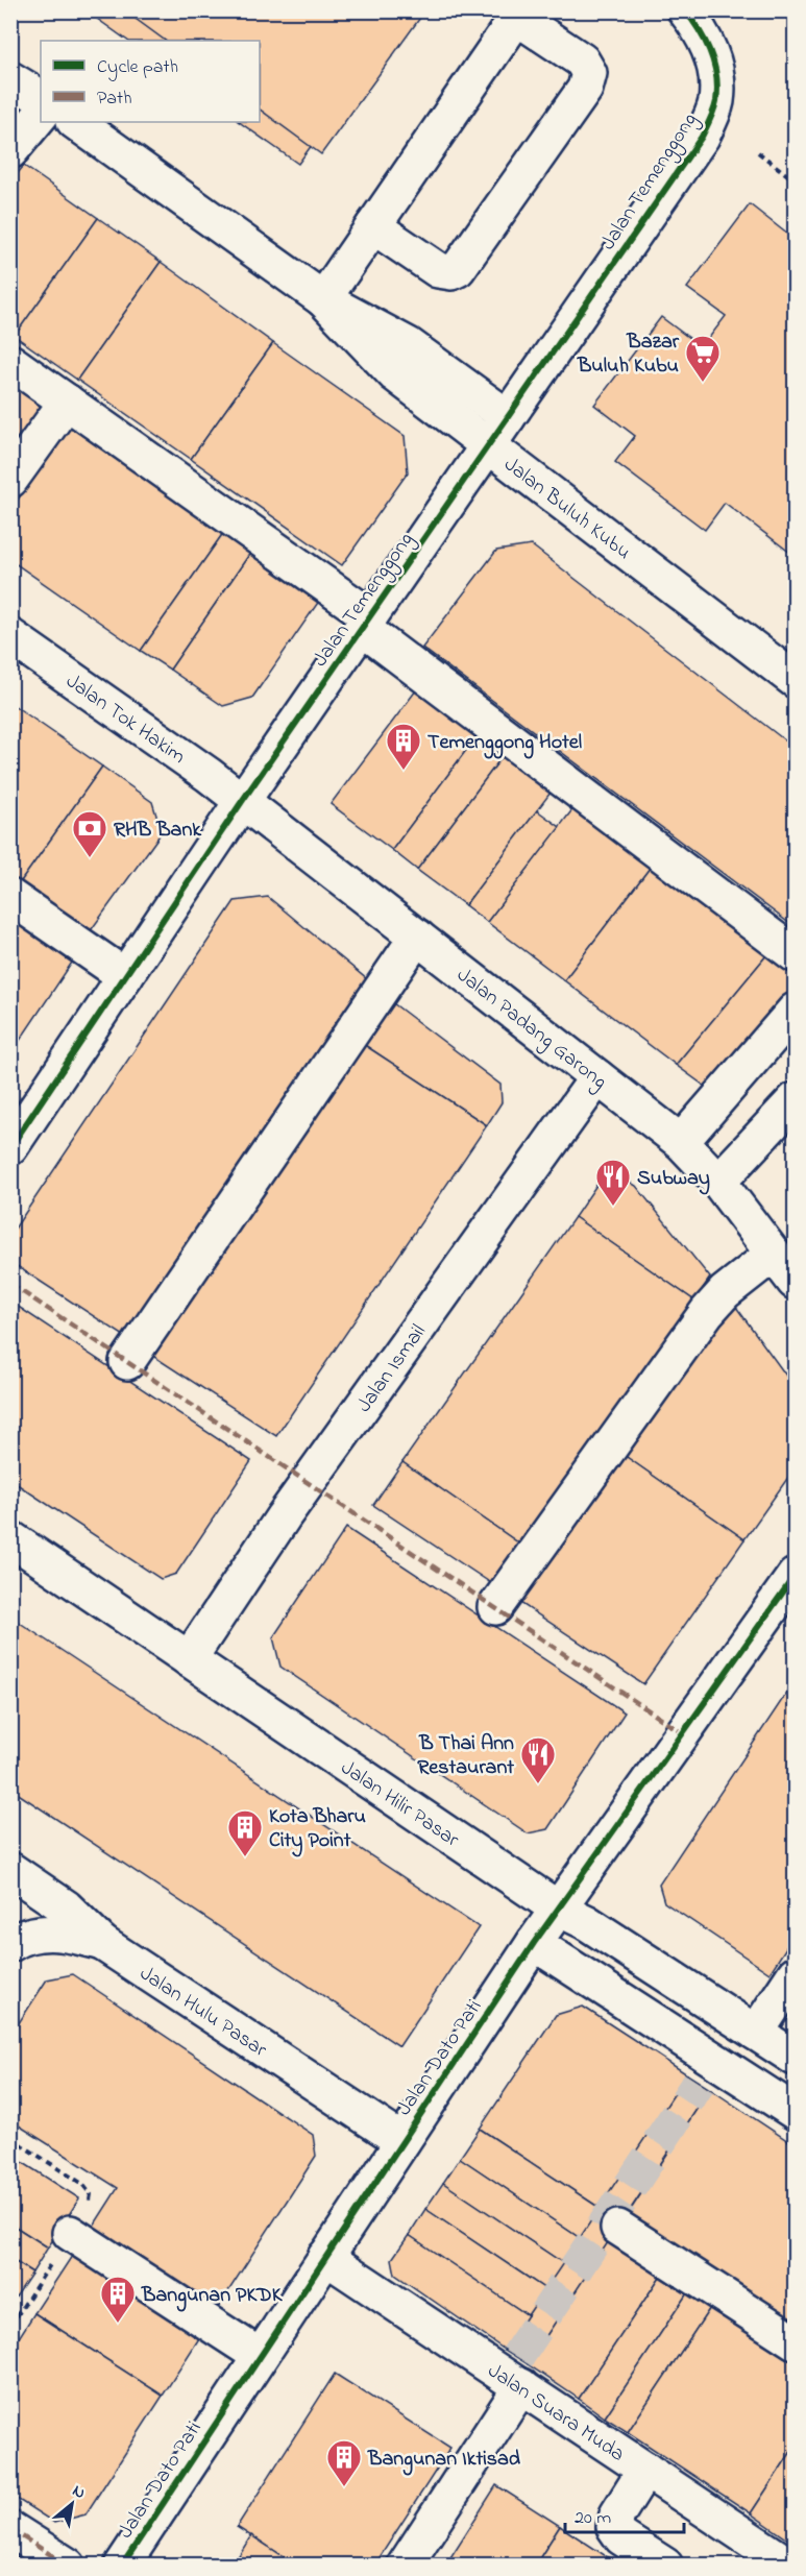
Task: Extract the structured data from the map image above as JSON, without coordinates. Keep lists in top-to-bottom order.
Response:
{
  "streets": {
    "street": [
      "Jalan Temenggong",
      "Jalan Buluh Kubu",
      "Jalan Tok Hakim",
      "Jalan Padang Garong",
      "Jalan Ismail",
      "Jalan Hilir Pasar",
      "Jalan Hulu Pasar",
      "Jalan Dato Pati",
      "Jalan Suara Muda"
    ]
  },
  "crossings": [
    ["Jalan Temenggong", "Jalan Buluh Kubu"],
    ["Jalan Temenggong", "Jalan Tok Hakim"],
    ["Jalan Temenggong", "Jalan Padang Garong"],
    ["Jalan Tok Hakim", "Jalan Padang Garong"],
    ["Jalan Padang Garong", "Jalan Ismail"],
    ["Jalan Ismail", "Jalan Hilir Pasar"],
    ["Jalan Hilir Pasar", "Jalan Dato Pati"],
    ["Jalan Hulu Pasar", "Jalan Dato Pati"],
    ["Jalan Dato Pati", "Jalan Suara Muda"]
  ],
  "places": {
    "supermarket": ["Bazar Buluh Kubu"],
    "building": [
      "Temenggong Hotel",
      "Kota Bharu City Point",
      "Bangunan PKDK",
      "Bangunan Iktisad"
    ],
    "bank": ["RHB Bank"],
    "restaurant": ["Subway", "B Thai Ann Restaurant"]
  },
  "legend": ["Cycle path", "Path"],
  "scale_bar": "20 m",
  "north": "top right"
}
